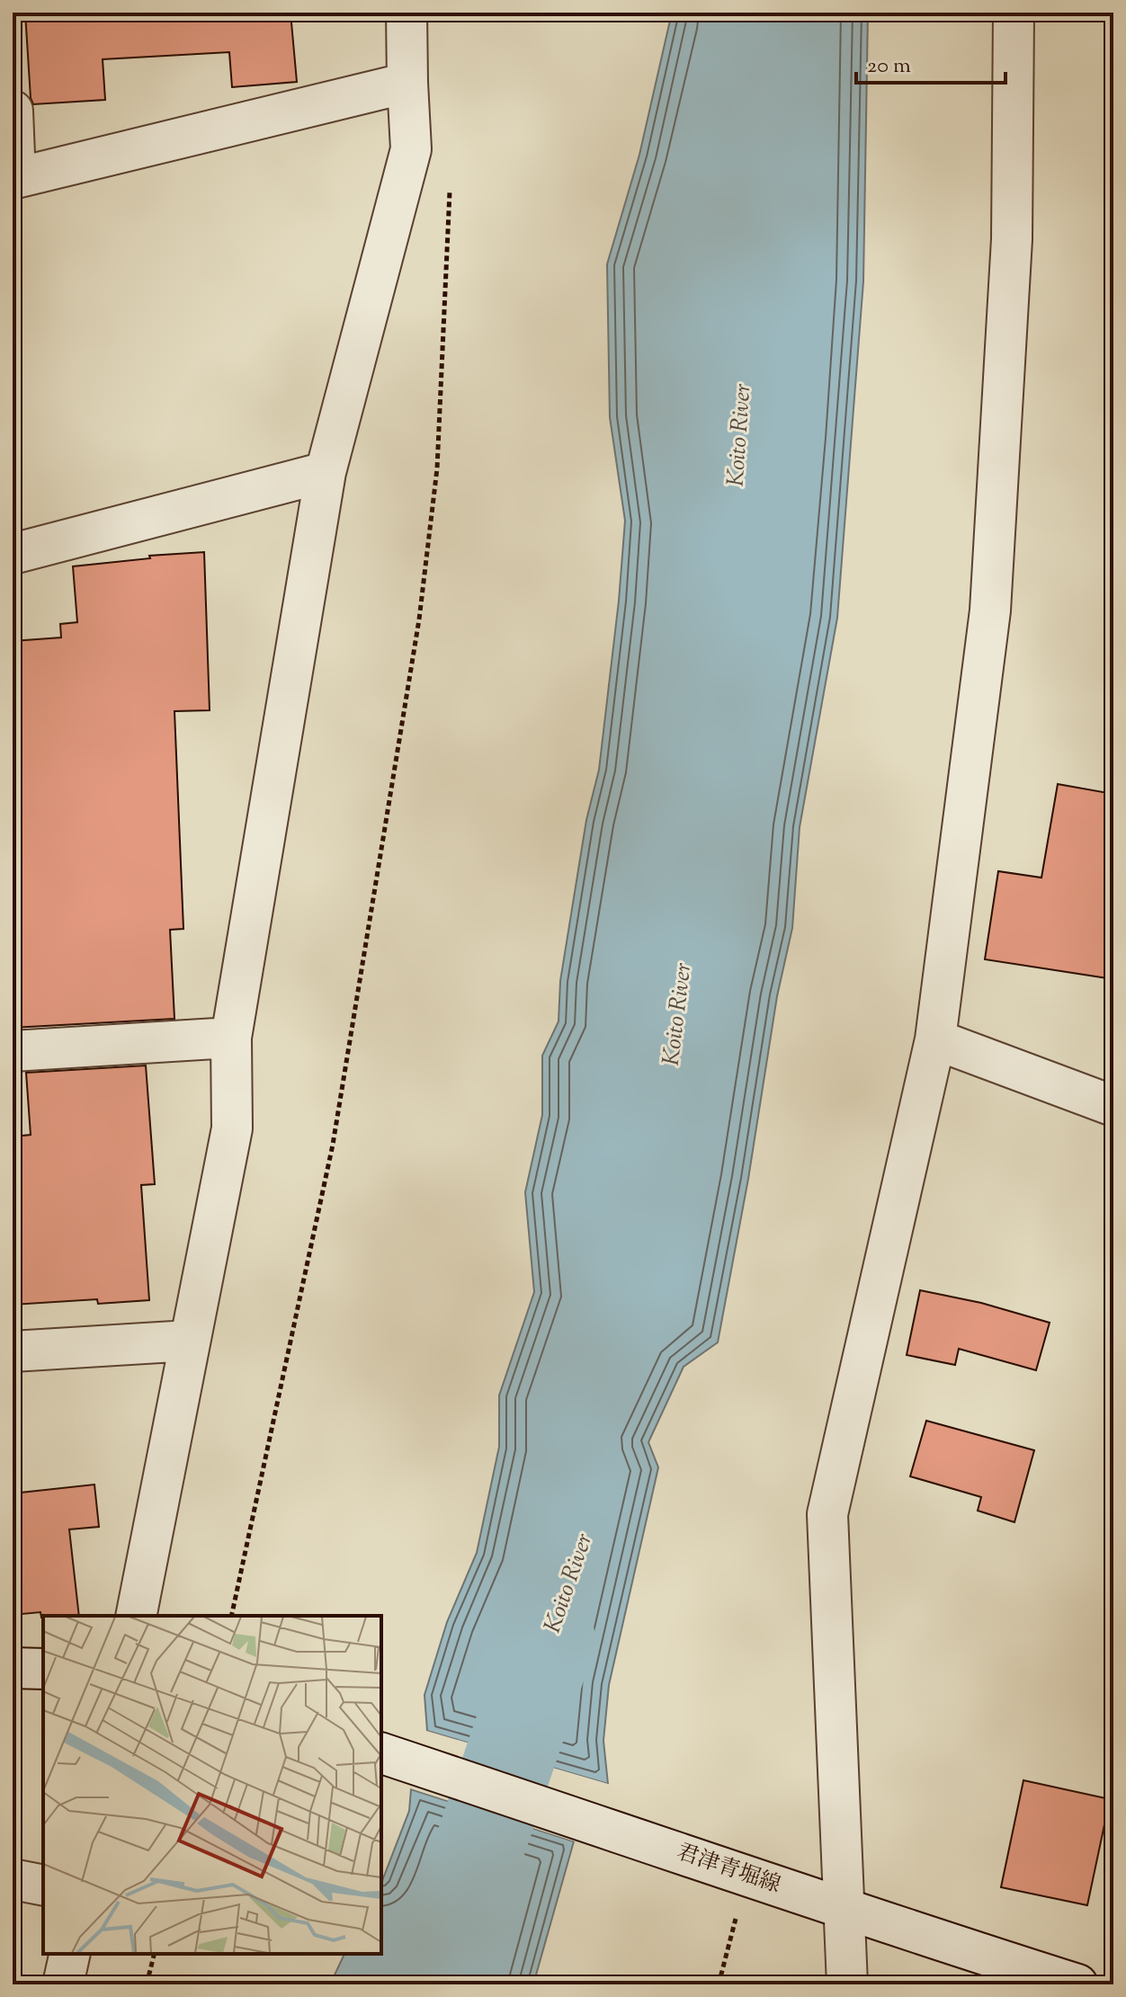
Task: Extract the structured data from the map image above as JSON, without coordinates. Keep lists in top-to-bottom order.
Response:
{
  "streets": {
    "street": ["君津青堀線"]
  },
  "water": ["Koito River"],
  "scale_bar": "20 m"
}
